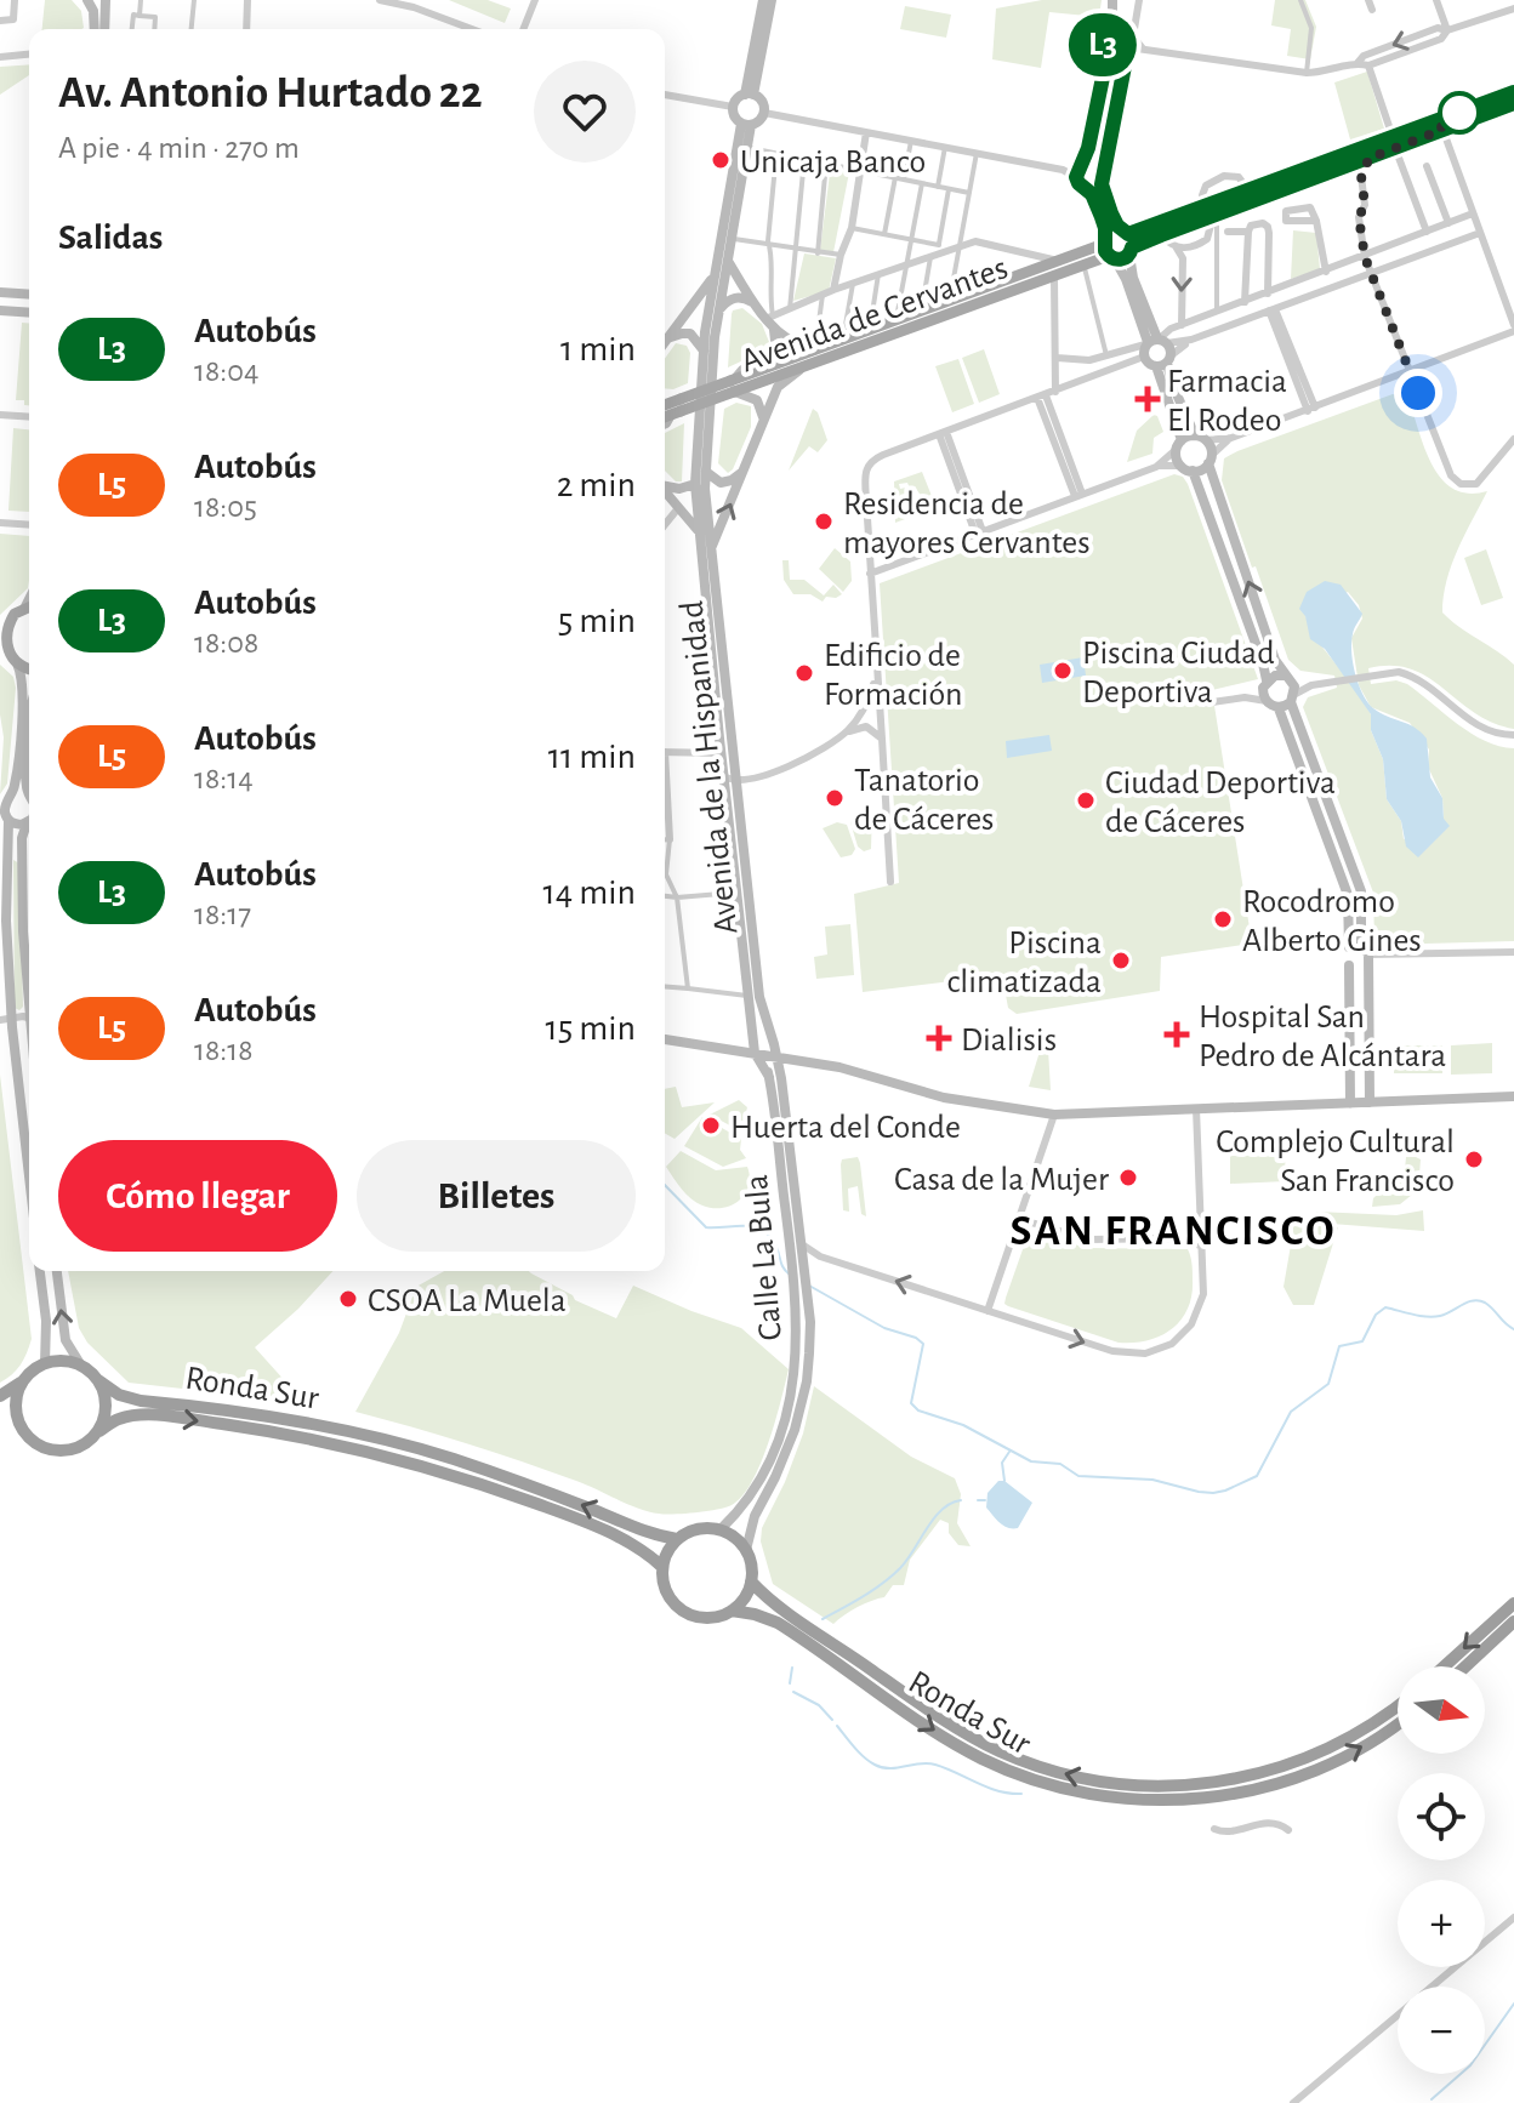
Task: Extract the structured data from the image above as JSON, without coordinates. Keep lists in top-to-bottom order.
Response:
{
  "streets": {
    "highway": ["Ronda Sur"],
    "main road": ["Avenida de Cervantes", "Avenida de la Hispanidad", "Calle La Bula"]
  },
  "crossings": [
    ["Avenida de la Hispanidad", "Calle La Bula"],
    ["Calle La Bula", "Ronda Sur"]
  ],
  "districts": ["SAN FRANCISCO"],
  "places": {
    "other": [
      "Unicaja Banco",
      "Residencia de mayores Cervantes",
      "Piscina Ciudad Deportiva",
      "Edificio de Formación",
      "Tanatorio de Cáceres",
      "Ciudad Deportiva de Cáceres",
      "Rocodromo Alberto Gines",
      "Piscina climatizada",
      "Huerta del Conde",
      "Complejo Cultural San Francisco",
      "Casa de la Mujer",
      "CSOA La Muela"
    ],
    "health": ["Farmacia El Rodeo", "Hospital San Pedro de Alcántara", "Dialisis"]
  },
  "lines": ["bus line L3"],
  "north": "right",
  "page": {
    "on_map": "L3",
    "heading": [
      ["Av. Antonio Hurtado 22", "A pie · 4 min · 270 m"],
      "Salidas"
    ],
    "list": [
      {
        "mark": "L3",
        "name": "Autobús",
        "note": "18:04",
        "value": "1 min"
      },
      {
        "mark": "L5",
        "name": "Autobús",
        "note": "18:05",
        "value": "2 min"
      },
      {
        "mark": "L3",
        "name": "Autobús",
        "note": "18:08",
        "value": "5 min"
      },
      {
        "mark": "L5",
        "name": "Autobús",
        "note": "18:14",
        "value": "11 min"
      },
      {
        "mark": "L3",
        "name": "Autobús",
        "note": "18:17",
        "value": "14 min"
      },
      {
        "mark": "L5",
        "name": "Autobús",
        "note": "18:18",
        "value": "15 min"
      }
    ],
    "buttons": ["Cómo llegar", "Billetes"],
    "map_buttons": ["+", "−"]
  }
}
